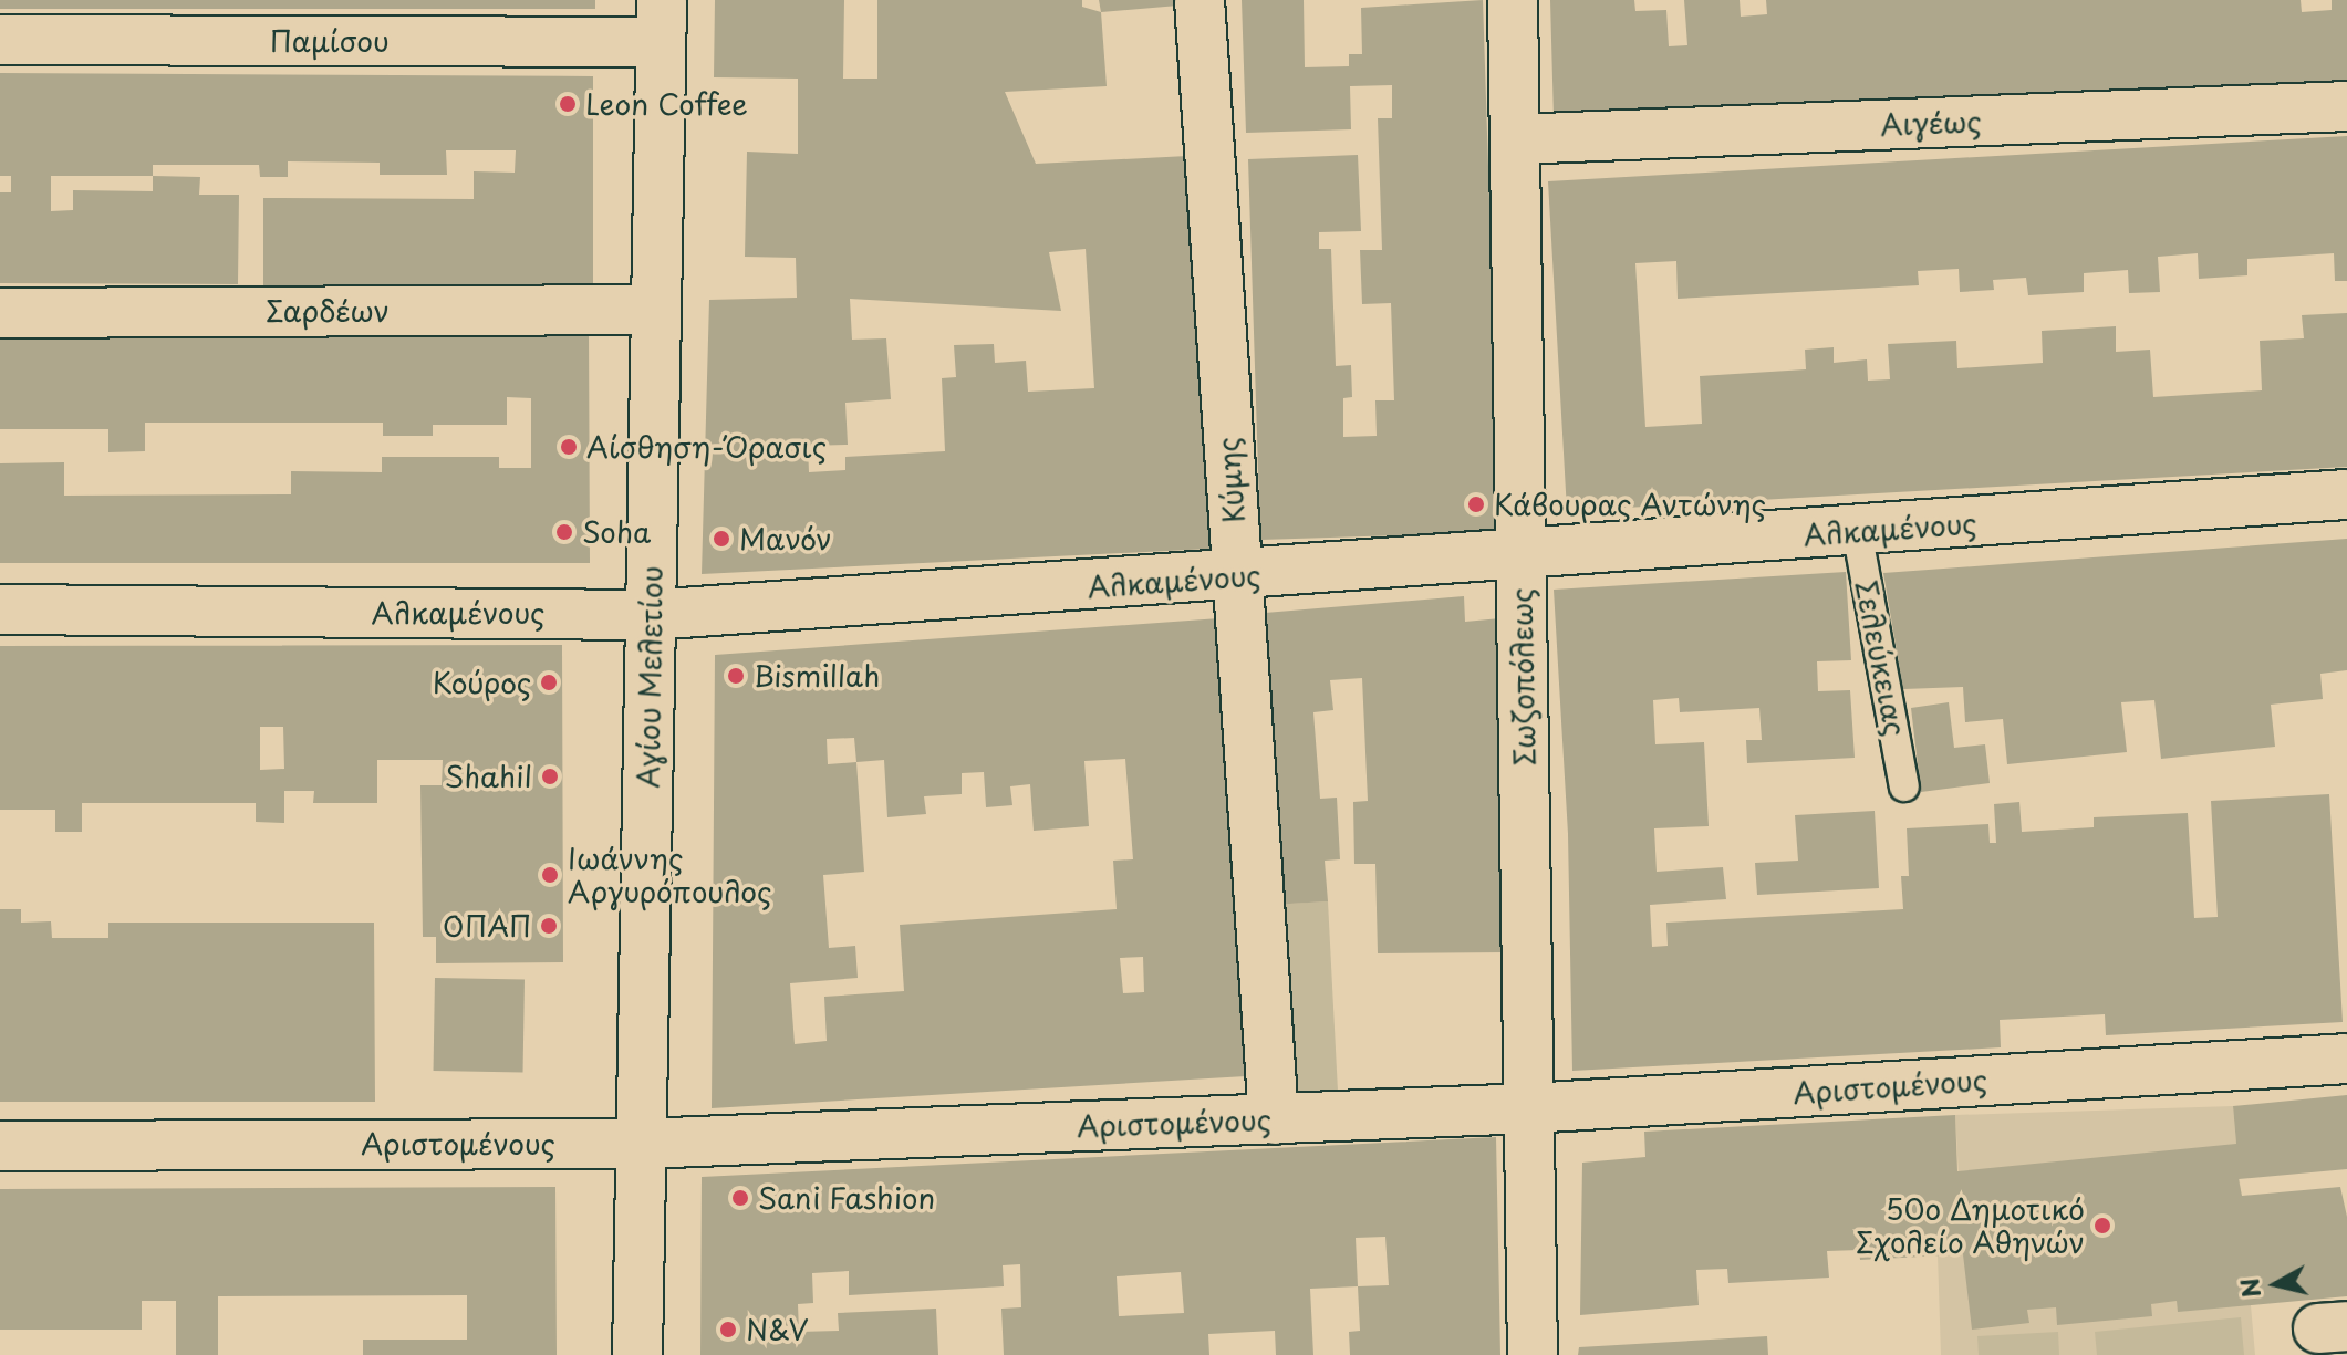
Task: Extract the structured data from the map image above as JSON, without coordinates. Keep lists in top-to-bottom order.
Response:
{
  "streets": {
    "street": [
      "Παμίσου",
      "Αιγέως",
      "Σαρδέων",
      "Κύμης",
      "Αλκαμένους",
      "Αγίου Μελετίου",
      "Σωζοπόλεως",
      "Αριστομένους"
    ],
    "lane": ["Σελεύκειας"]
  },
  "crossings": [
    ["Παμίσου", "Αγίου Μελετίου"],
    ["Αιγέως", "Σωζοπόλεως"],
    ["Σαρδέων", "Αγίου Μελετίου"],
    ["Κύμης", "Αλκαμένους"],
    ["Κύμης", "Αριστομένους"],
    ["Αλκαμένους", "Σελεύκειας"],
    ["Αλκαμένους", "Αγίου Μελετίου"],
    ["Αλκαμένους", "Σωζοπόλεως"],
    ["Αγίου Μελετίου", "Αριστομένους"],
    ["Σωζοπόλεως", "Αριστομένους"]
  ],
  "places": [
    "Leon Coffee",
    "Αίσθηση-Όρασις",
    "Κάβουρας Αντώνης",
    "Soha",
    "Μανόν",
    "Bismillah",
    "Κούρος",
    "Shahil",
    "Ιωάννης Αργυρόπουλος",
    "ΟΠΑΠ",
    "Sani Fashion",
    "50ο Δημοτικό Σχολείο Αθηνών",
    "N&V"
  ],
  "north": "left"
}
